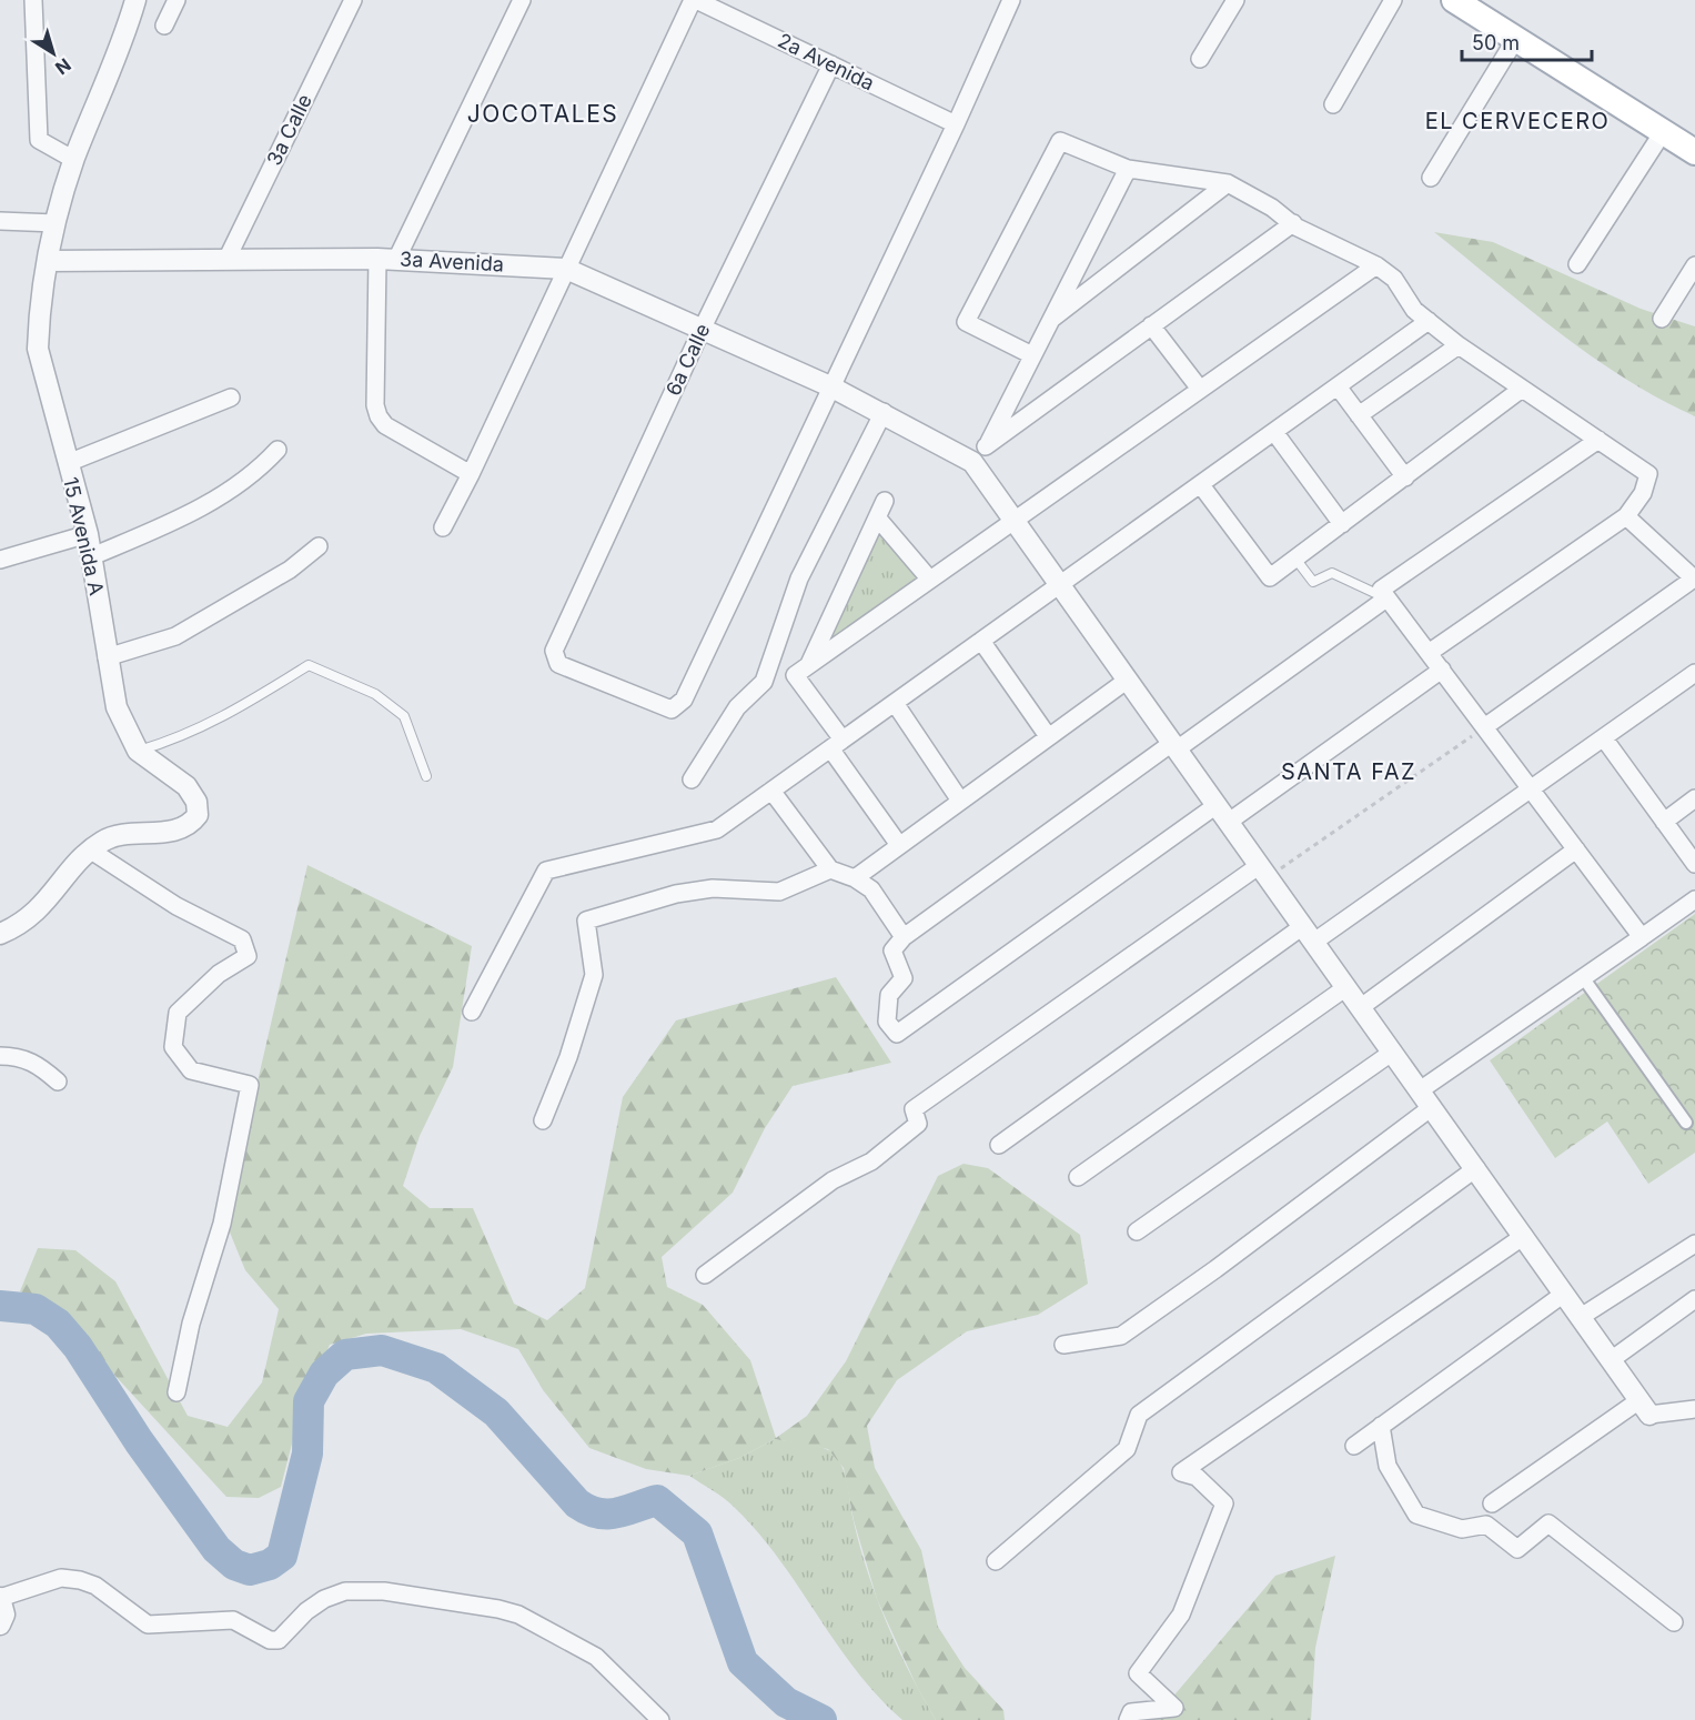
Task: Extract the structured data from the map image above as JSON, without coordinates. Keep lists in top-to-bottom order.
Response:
{
  "streets": {
    "street": [
      "2a Avenida",
      "3a Calle",
      "3a Avenida",
      "6a Calle",
      "15 Avenida A"
    ]
  },
  "crossings": [
    ["2a Avenida", "6a Calle"],
    ["3a Calle", "3a Avenida"],
    ["3a Avenida", "6a Calle"],
    ["3a Avenida", "15 Avenida A"]
  ],
  "districts": ["JOCOTALES", "EL CERVECERO", "SANTA FAZ"],
  "scale_bar": "50 m",
  "north": "bottom right"
}
